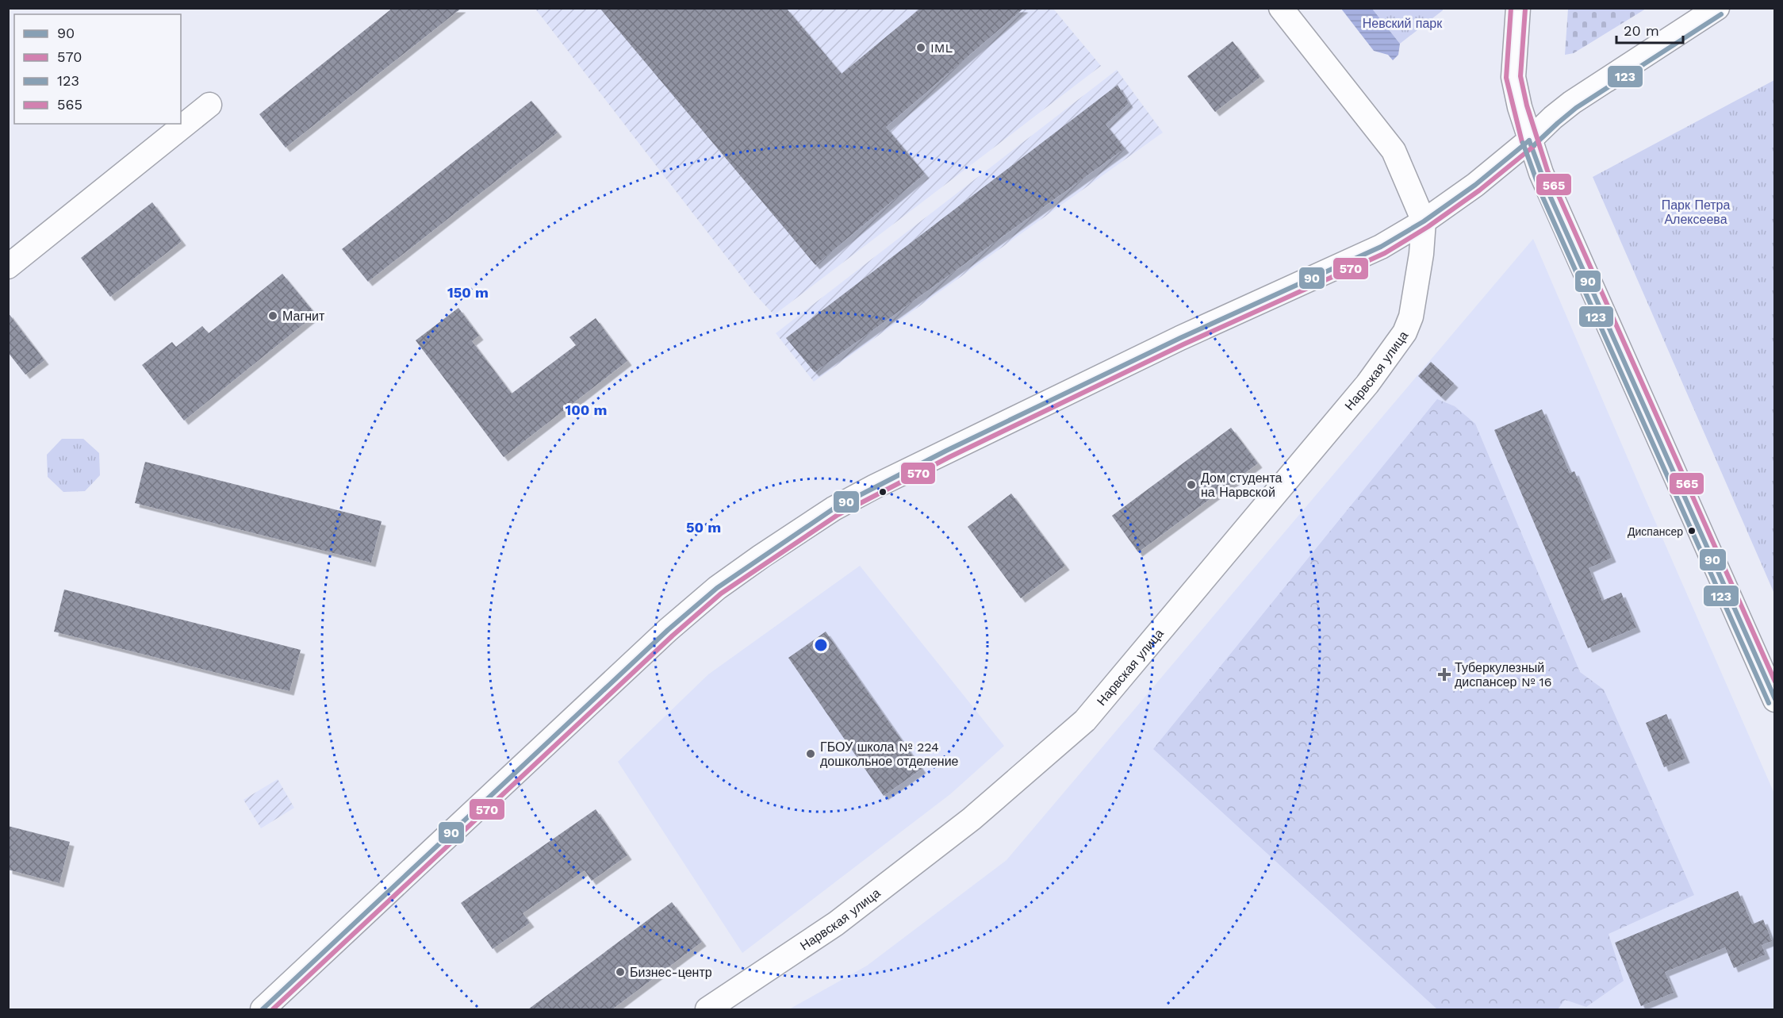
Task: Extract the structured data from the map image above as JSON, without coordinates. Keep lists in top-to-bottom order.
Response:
{
  "streets": {
    "street": ["Нарвская улица"]
  },
  "parks": ["Невский парк", "Парк Петра Алексеева"],
  "places": {
    "other": [
      "IML",
      "Магнит",
      "Дом студента на Нарвской",
      "Диспансер",
      "ГБОУ школа № 224 дошкольное отделение",
      "Бизнес-центр"
    ],
    "health": ["Туберкулезный диспансер № 16"]
  },
  "lines": [
    "transit line 570",
    "transit line 565",
    "transit line 123",
    "transit line 90"
  ],
  "legend": [
    "90",
    "570",
    "123",
    "565"
  ],
  "scale_bar": "20 m",
  "rings": ["150 m", "100 m", "50 m"]
}
